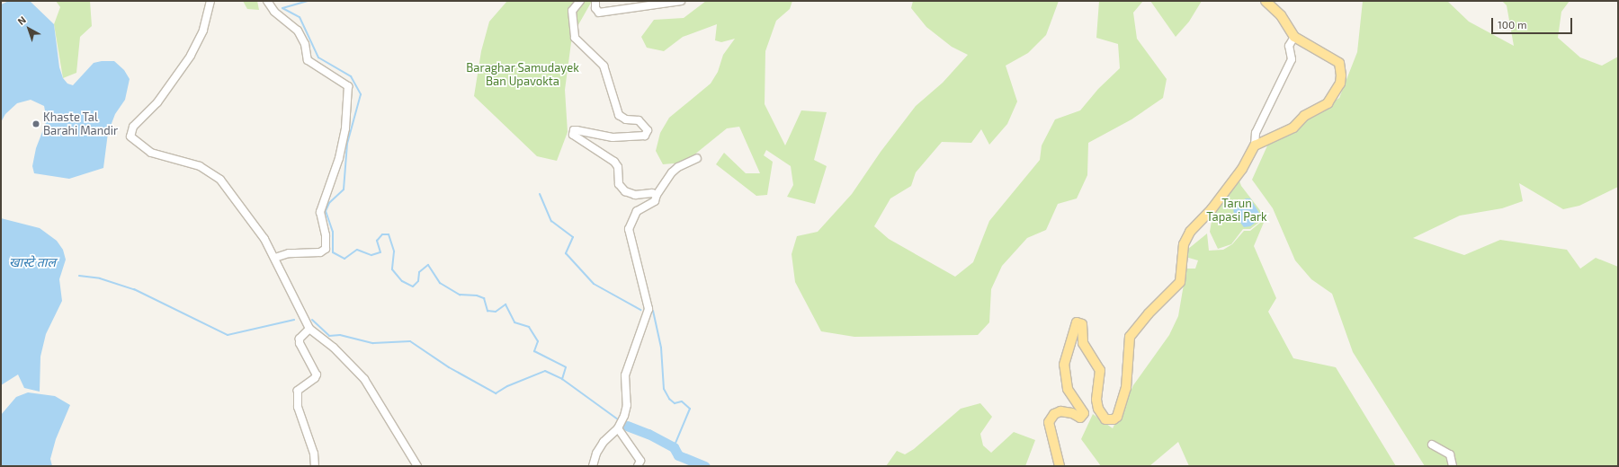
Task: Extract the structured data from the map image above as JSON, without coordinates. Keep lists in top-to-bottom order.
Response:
{
  "water": ["खास्टे ताल"],
  "parks": ["Baraghar Samudayek Ban Upavokta", "Tarun Tapasi Park"],
  "places": ["Khaste Tal Barahi Mandir"],
  "scale_bar": "100 m",
  "north": "top left"
}
